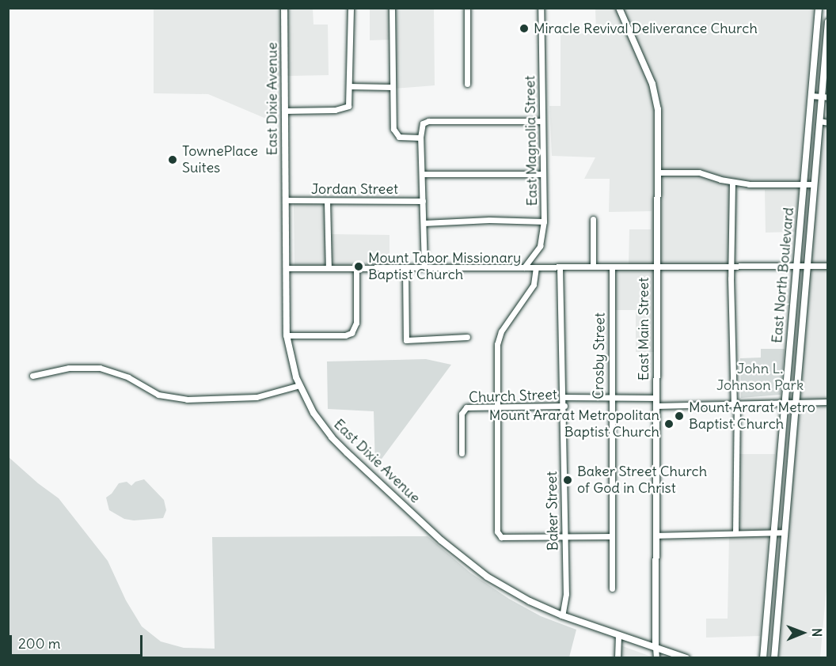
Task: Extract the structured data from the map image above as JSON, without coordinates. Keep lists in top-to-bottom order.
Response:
{
  "streets": {
    "main road": ["East Dixie Avenue", "East North Boulevard", "East Main Street"],
    "street": [
      "East Magnolia Street",
      "Jordan Street",
      "Crosby Street",
      "Church Street",
      "Baker Street"
    ]
  },
  "crossings": [
    ["East Dixie Avenue", "Jordan Street"],
    ["East Dixie Avenue", "East Main Street"],
    ["East Dixie Avenue", "Baker Street"],
    ["East Main Street", "Church Street"],
    ["Crosby Street", "Church Street"],
    ["Church Street", "Baker Street"]
  ],
  "parks": ["John L. Johnson Park"],
  "places": [
    "Miracle Revival Deliverance Church",
    "TownePlace Suites",
    "Mount Tabor Missionary Baptist Church",
    "Mount Ararat Metro Baptist Church",
    "Mount Ararat Metropolitan Baptist Church",
    "Baker Street Church of God in Christ"
  ],
  "scale_bar": "200 m",
  "north": "right"
}
